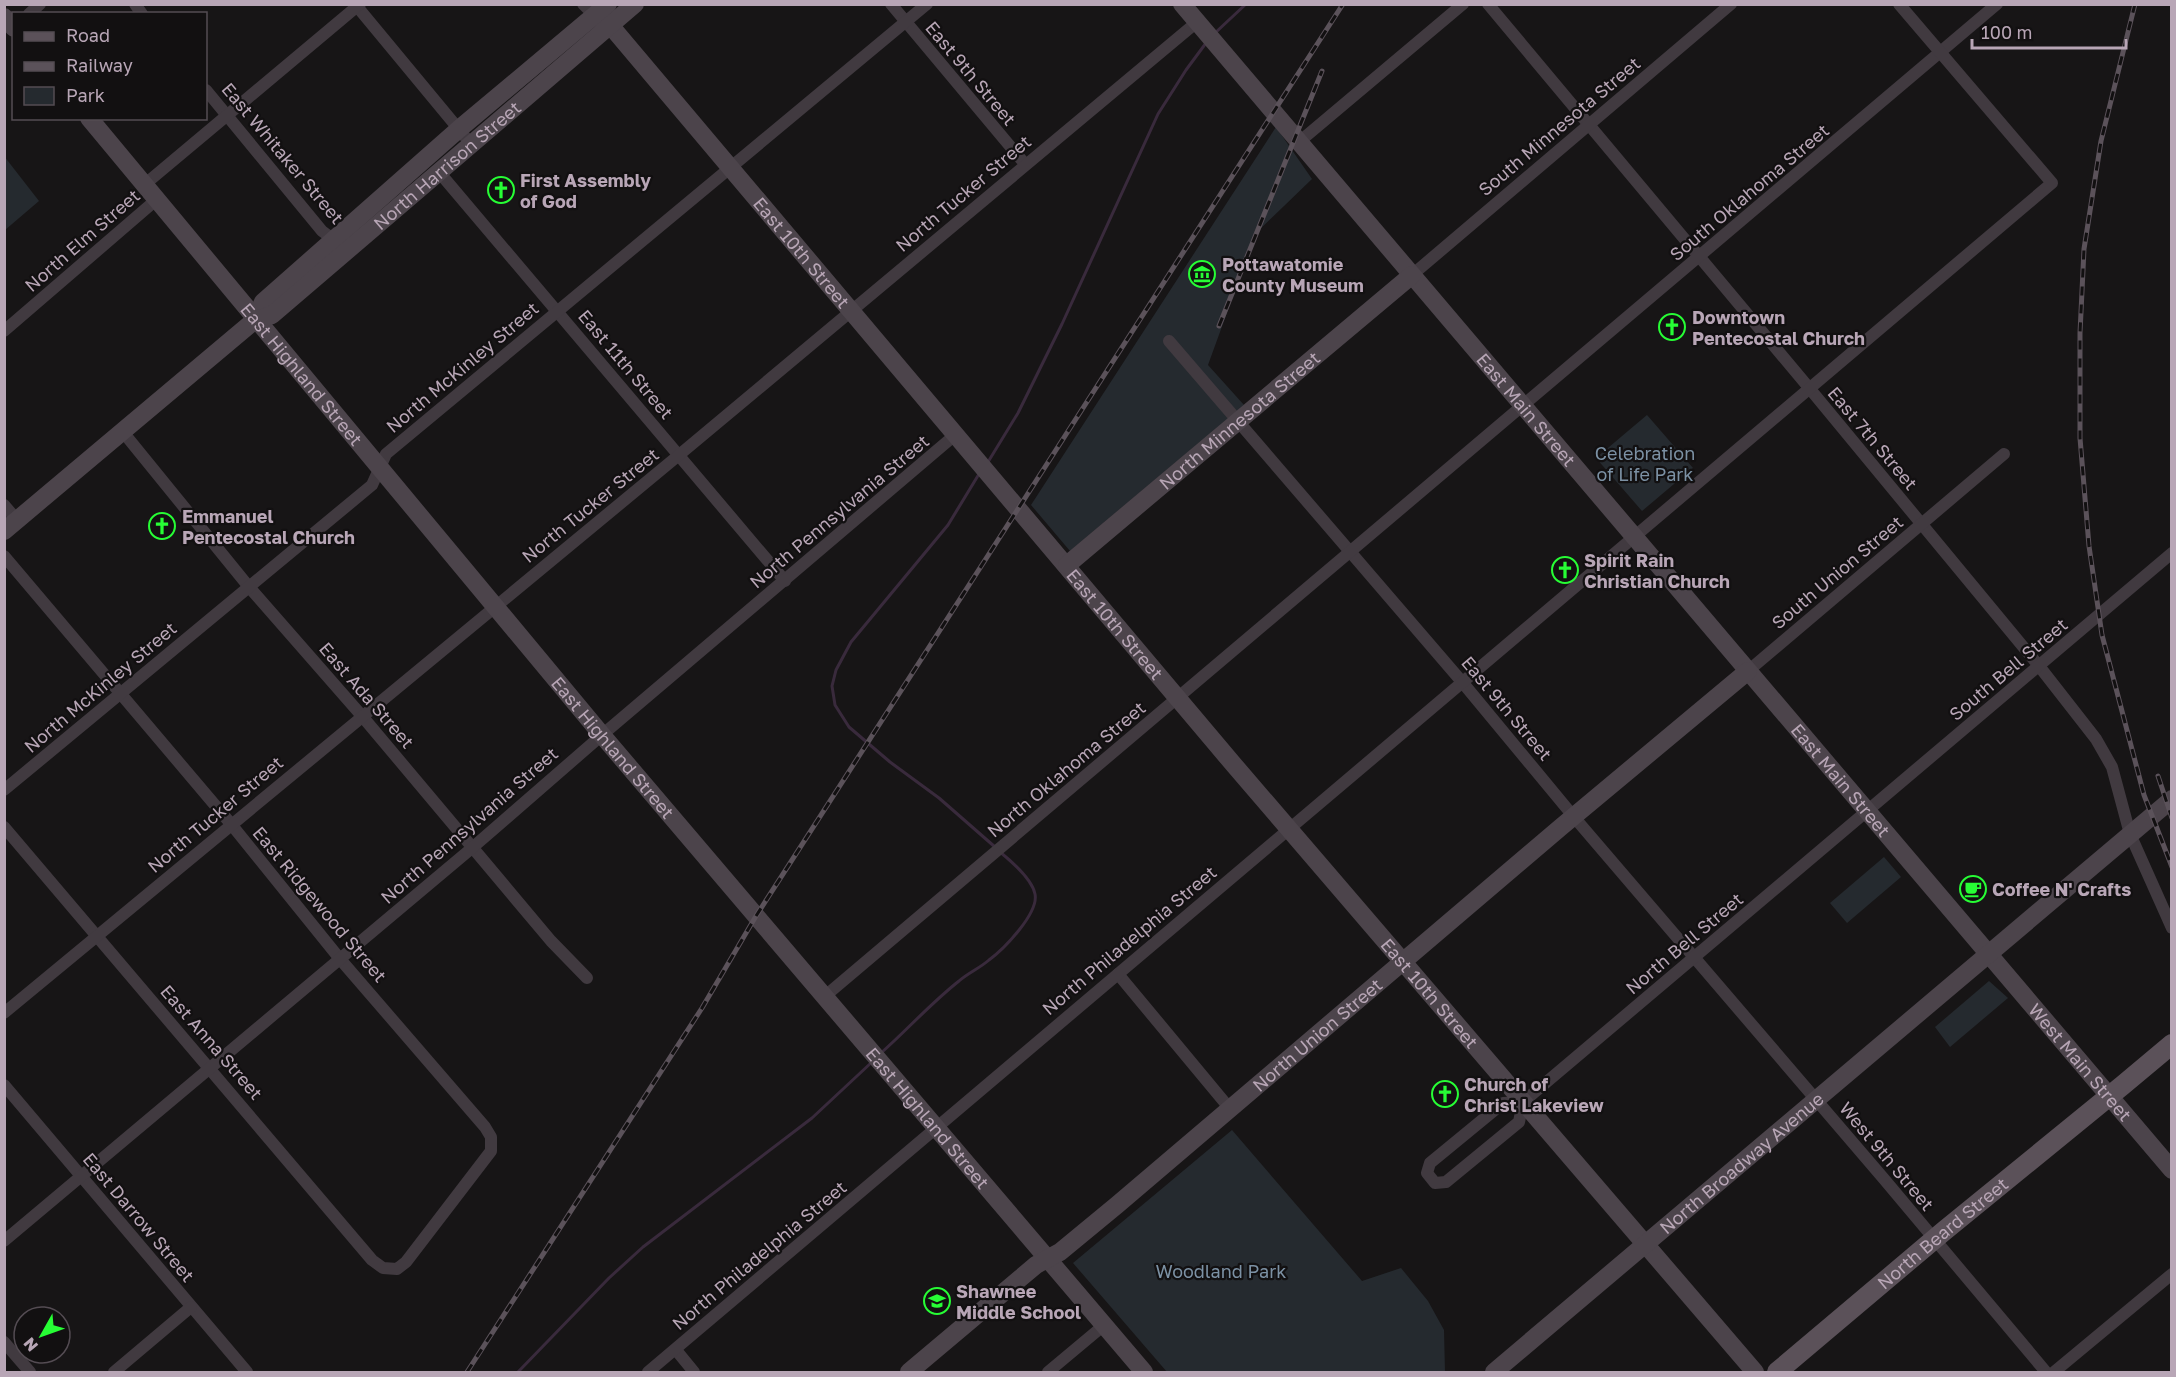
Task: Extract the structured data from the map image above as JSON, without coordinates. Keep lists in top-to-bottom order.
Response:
{
  "streets": {
    "main road": ["North Beard Street"],
    "street": [
      "East 9th Street",
      "South Minnesota Street",
      "East Whitaker Street",
      "North Harrison Street",
      "South Oklahoma Street",
      "North Tucker Street",
      "North Elm Street",
      "East 10th Street",
      "East 11th Street",
      "North McKinley Street",
      "East Highland Street",
      "East Main Street",
      "North Minnesota Street",
      "East 7th Street",
      "North Pennsylvania Street",
      "South Union Street",
      "South Bell Street",
      "East Ada Street",
      "North Oklahoma Street",
      "East Ridgewood Street",
      "North Philadelphia Street",
      "North Bell Street",
      "North Union Street",
      "East Anna Street",
      "West Main Street",
      "West 9th Street",
      "North Broadway Avenue",
      "East Darrow Street"
    ]
  },
  "crossings": [
    ["East 9th Street", "North Tucker Street"],
    ["East 9th Street", "North McKinley Street"],
    ["East 9th Street", "North Minnesota Street"],
    ["East 9th Street", "North Oklahoma Street"],
    ["East 9th Street", "North Philadelphia Street"],
    ["East 9th Street", "North Bell Street"],
    ["East 9th Street", "North Union Street"],
    ["East 9th Street", "West 9th Street"],
    ["East 9th Street", "North Broadway Avenue"],
    ["South Minnesota Street", "East Main Street"],
    ["South Minnesota Street", "North Minnesota Street"],
    ["South Minnesota Street", "East 7th Street"],
    ["East Whitaker Street", "North Harrison Street"],
    ["East Whitaker Street", "North Elm Street"],
    ["North Harrison Street", "East 10th Street"],
    ["North Harrison Street", "East 11th Street"],
    ["North Harrison Street", "East Highland Street"],
    ["North Harrison Street", "East Ada Street"],
    ["South Oklahoma Street", "East Main Street"],
    ["South Oklahoma Street", "East 7th Street"],
    ["South Oklahoma Street", "North Oklahoma Street"],
    ["South Oklahoma Street", "North Philadelphia Street"],
    ["North Tucker Street", "East 10th Street"],
    ["North Tucker Street", "East 11th Street"],
    ["North Tucker Street", "East Highland Street"],
    ["North Tucker Street", "East Main Street"],
    ["North Tucker Street", "East Ada Street"],
    ["North Tucker Street", "East Ridgewood Street"],
    ["North Tucker Street", "East Anna Street"],
    ["North Elm Street", "East Highland Street"],
    ["East 10th Street", "North McKinley Street"],
    ["East 10th Street", "North Minnesota Street"],
    ["East 10th Street", "North Pennsylvania Street"],
    ["East 10th Street", "North Oklahoma Street"],
    ["East 10th Street", "North Philadelphia Street"],
    ["East 10th Street", "North Bell Street"],
    ["East 10th Street", "North Union Street"],
    ["East 10th Street", "North Broadway Avenue"],
    ["East 11th Street", "North McKinley Street"],
    ["East 11th Street", "North Pennsylvania Street"],
    ["North McKinley Street", "East Highland Street"],
    ["North McKinley Street", "East Ada Street"],
    ["North McKinley Street", "East Ridgewood Street"],
    ["East Highland Street", "North Pennsylvania Street"],
    ["East Highland Street", "North Oklahoma Street"],
    ["East Highland Street", "North Philadelphia Street"],
    ["East Highland Street", "North Union Street"],
    ["East Main Street", "North Minnesota Street"],
    ["East Main Street", "South Union Street"],
    ["East Main Street", "South Bell Street"],
    ["East Main Street", "North Oklahoma Street"],
    ["East Main Street", "North Philadelphia Street"],
    ["East Main Street", "North Bell Street"],
    ["East Main Street", "North Union Street"],
    ["East Main Street", "West Main Street"],
    ["East Main Street", "North Broadway Avenue"],
    ["East 7th Street", "South Union Street"],
    ["East 7th Street", "South Bell Street"],
    ["East 7th Street", "North Philadelphia Street"],
    ["East 7th Street", "North Broadway Avenue"],
    ["North Pennsylvania Street", "East Ada Street"],
    ["North Pennsylvania Street", "East Ridgewood Street"],
    ["North Pennsylvania Street", "East Anna Street"],
    ["North Pennsylvania Street", "East Darrow Street"],
    ["South Union Street", "North Union Street"],
    ["South Bell Street", "North Bell Street"],
    ["East Ridgewood Street", "East Anna Street"],
    ["West Main Street", "North Broadway Avenue"],
    ["West Main Street", "North Beard Street"],
    ["West 9th Street", "North Broadway Avenue"],
    ["West 9th Street", "North Beard Street"]
  ],
  "parks": ["Celebration of Life Park", "Woodland Park"],
  "places": {
    "church": [
      "First Assembly of God",
      "Downtown Pentecostal Church",
      "Emmanuel Pentecostal Church",
      "Spirit Rain Christian Church",
      "Church of Christ Lakeview"
    ],
    "museum": ["Pottawatomie County Museum"],
    "cafe": ["Coffee N' Crafts"],
    "school or university": ["Shawnee Middle School"]
  },
  "legend": ["Road", "Railway", "Park"],
  "scale_bar": "100 m",
  "north": "bottom left"
}
